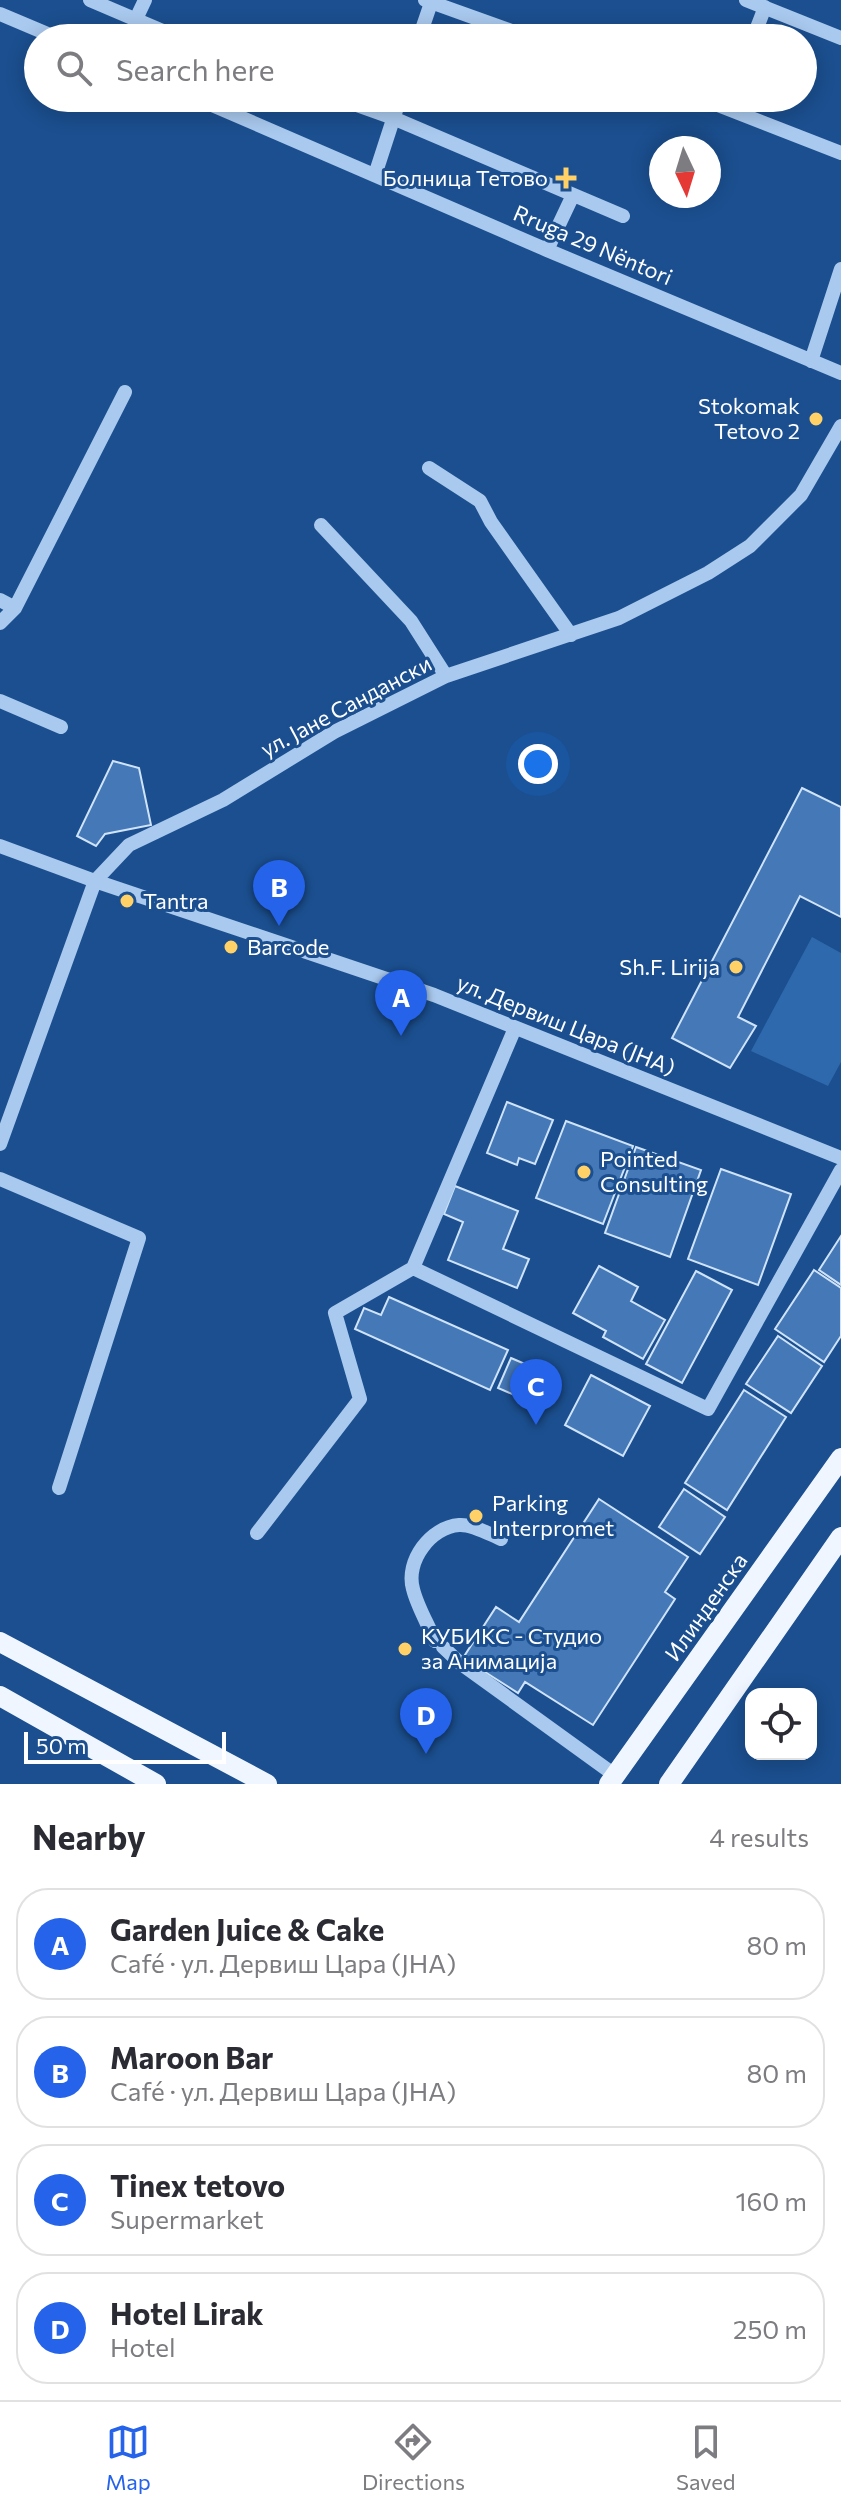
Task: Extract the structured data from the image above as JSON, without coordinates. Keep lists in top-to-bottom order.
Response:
{
  "streets": {
    "main road": ["Илинденска"],
    "street": ["Rruga 29 Nëntori", "ул. Јане Сандански", "ул. Дервиш Цара (ЈНА)"]
  },
  "crossings": [
    ["ул. Јане Сандански", "ул. Дервиш Цара (ЈНА)"]
  ],
  "places": {
    "health": ["Болница Тетово"],
    "other": [
      "Stokomak Tetovo 2",
      "Tantra",
      "Barcode",
      "Sh.F. Lirija",
      "Pointed Consulting",
      "Parking Interpromet",
      "КУБИКС - Студио за Анимација"
    ]
  },
  "scale_bar": "50 m",
  "north": "bottom",
  "page": {
    "search": "Search here",
    "pins": [
      "B",
      "A",
      "C",
      "D"
    ],
    "scale": "50 m",
    "heading": ["Nearby", "4 results"],
    "list": [
      {
        "mark": "A",
        "name": "Garden Juice & Cake",
        "note": "Café · ул. Дервиш Цара (ЈНА)",
        "value": "80 m"
      },
      {
        "mark": "B",
        "name": "Maroon Bar",
        "note": "Café · ул. Дервиш Цара (ЈНА)",
        "value": "80 m"
      },
      {
        "mark": "C",
        "name": "Tinex tetovo",
        "note": "Supermarket",
        "value": "160 m"
      },
      {
        "mark": "D",
        "name": "Hotel Lirak",
        "note": "Hotel",
        "value": "250 m"
      }
    ],
    "nav": ["Map", "Directions", "Saved"]
  }
}
